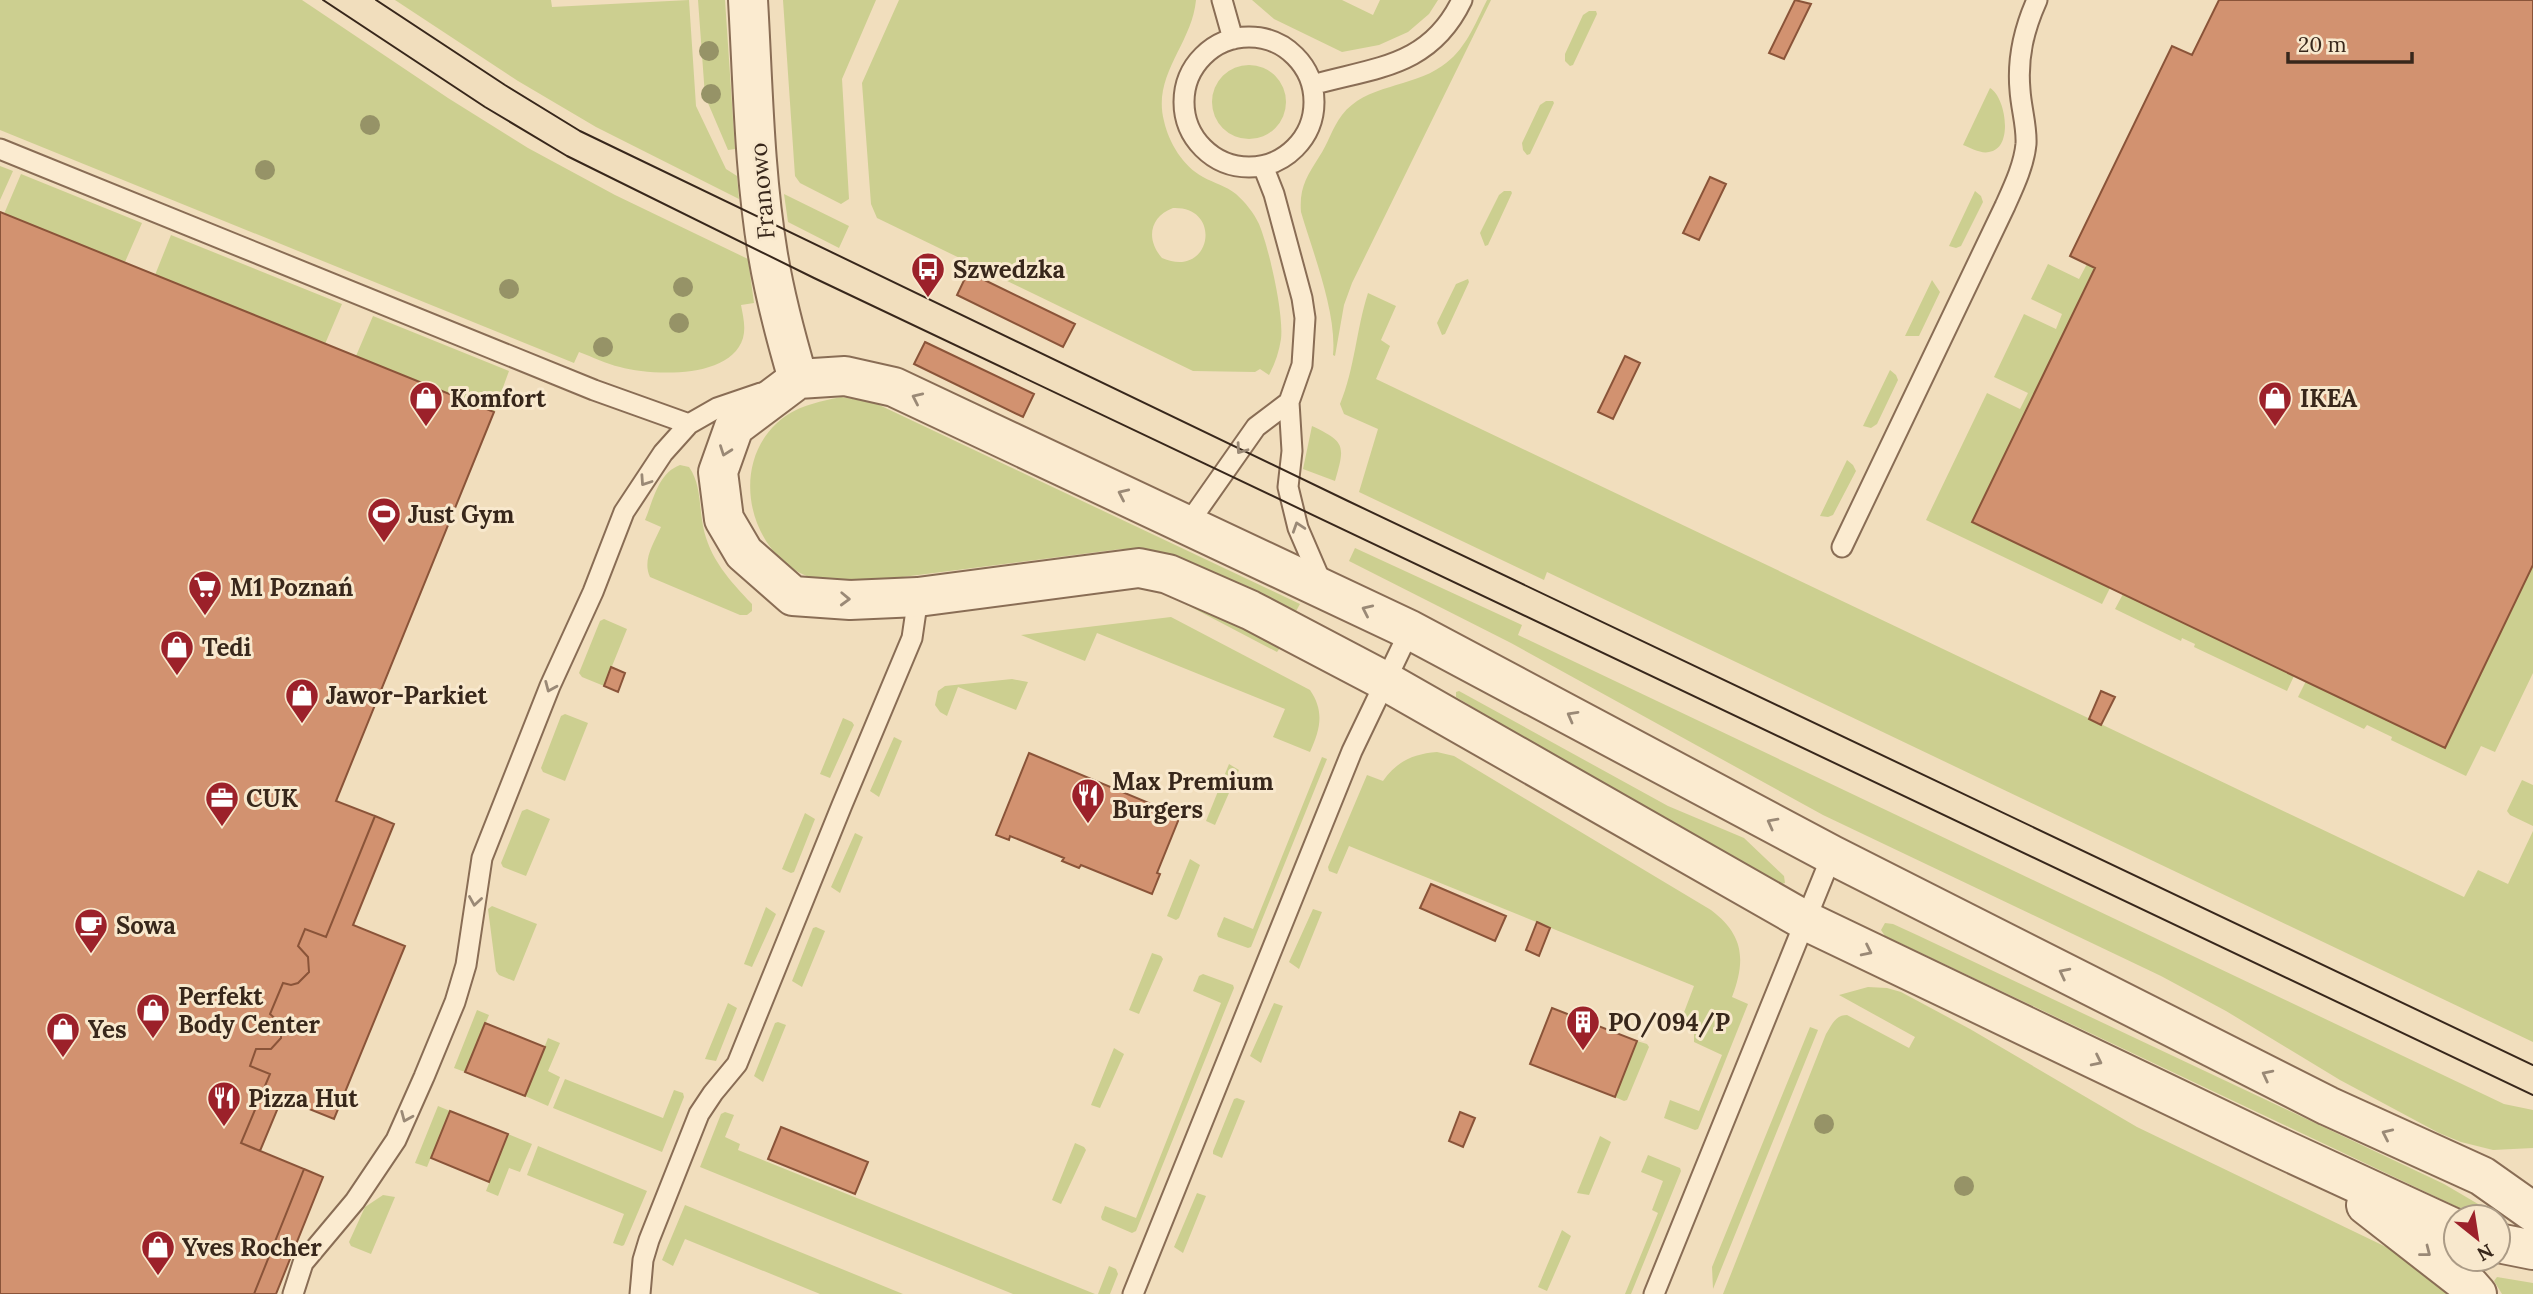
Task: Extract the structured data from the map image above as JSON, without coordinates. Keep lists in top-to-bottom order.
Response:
{
  "streets": {
    "street": ["Franowo"]
  },
  "places": {
    "bus stop": ["Szwedzka"],
    "shop": [
      "Komfort",
      "IKEA",
      "Tedi",
      "Jawor-Parkiet",
      "Perfekt Body Center",
      "Yes",
      "Yves Rocher"
    ],
    "sports": ["Just Gym"],
    "supermarket": ["M1 Poznań"],
    "restaurant": ["Max Premium Burgers", "Pizza Hut"],
    "office": ["CUK"],
    "cafe": ["Sowa"],
    "building": ["PO/094/P"]
  },
  "scale_bar": "20 m",
  "north": "bottom right"
}
